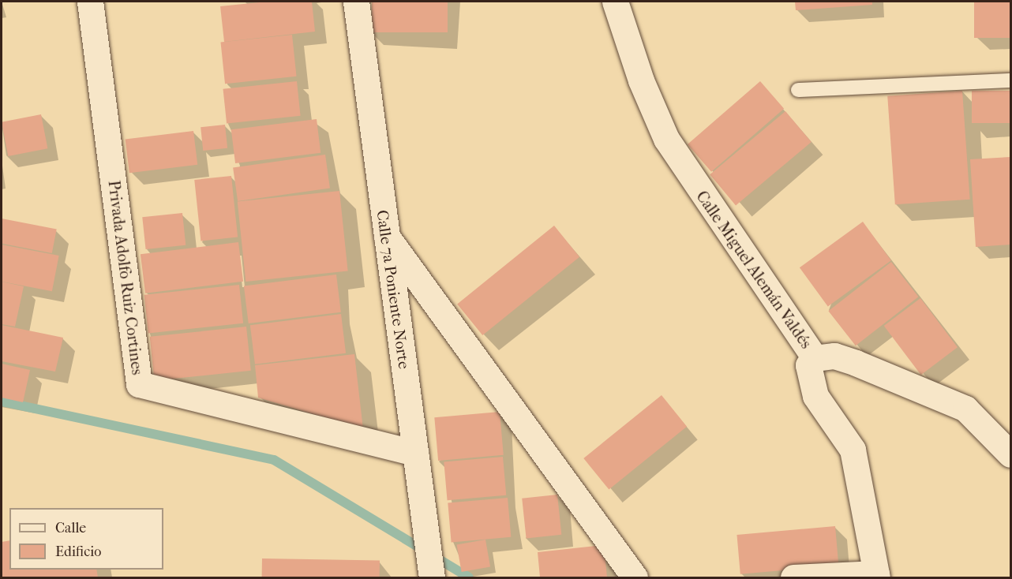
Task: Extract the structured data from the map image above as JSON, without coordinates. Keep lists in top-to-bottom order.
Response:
{
  "streets": {
    "street": ["Calle Miguel Alemán Valdés", "Privada Adolfo Ruiz Cortines", "Calle 7a Poniente Norte"]
  },
  "crossings": [
    ["Privada Adolfo Ruiz Cortines", "Calle 7a Poniente Norte"]
  ],
  "legend": ["Calle", "Edificio"]
}
